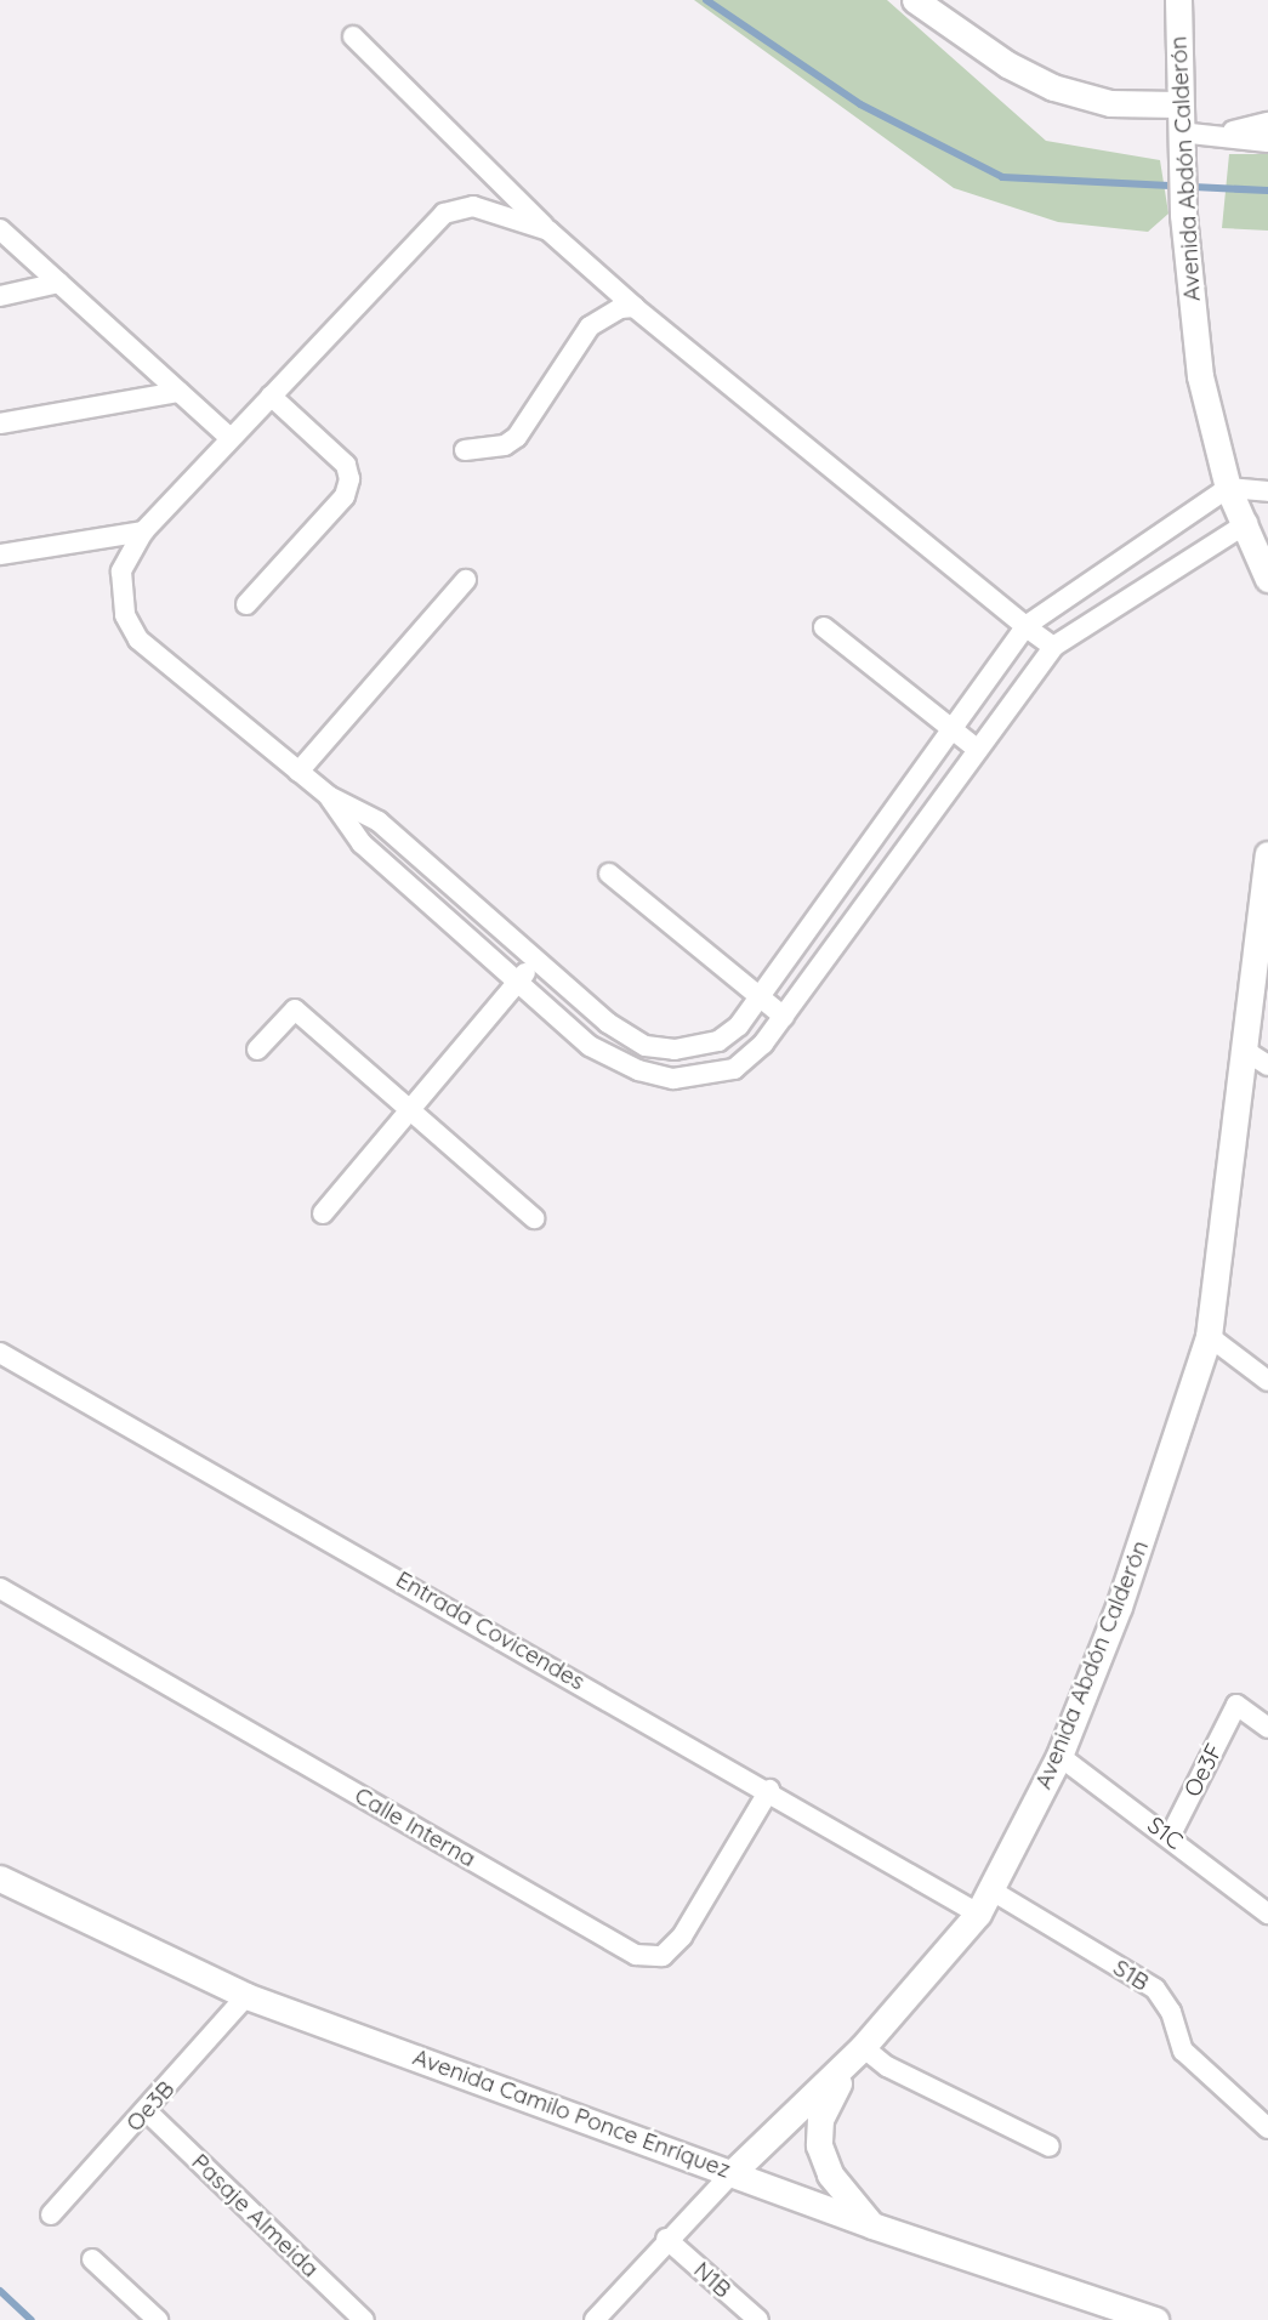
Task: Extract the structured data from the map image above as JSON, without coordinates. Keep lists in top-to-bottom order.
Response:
{
  "streets": {
    "street": [
      "Avenida Abdón Calderón",
      "Entrada Covicendes",
      "Oe3F",
      "Calle Interna",
      "S1C",
      "S1B",
      "Oe3B",
      "Avenida Camilo Ponce Enríquez",
      "Pasaje Almeida",
      "N1B"
    ]
  },
  "crossings": [
    ["Avenida Abdón Calderón", "Entrada Covicendes"],
    ["Avenida Abdón Calderón", "S1C"],
    ["Avenida Abdón Calderón", "S1B"],
    ["Avenida Abdón Calderón", "Avenida Camilo Ponce Enríquez"],
    ["Avenida Abdón Calderón", "N1B"],
    ["Entrada Covicendes", "Calle Interna"],
    ["Oe3F", "S1C"],
    ["Oe3B", "Avenida Camilo Ponce Enríquez"],
    ["Oe3B", "Pasaje Almeida"]
  ]
}
